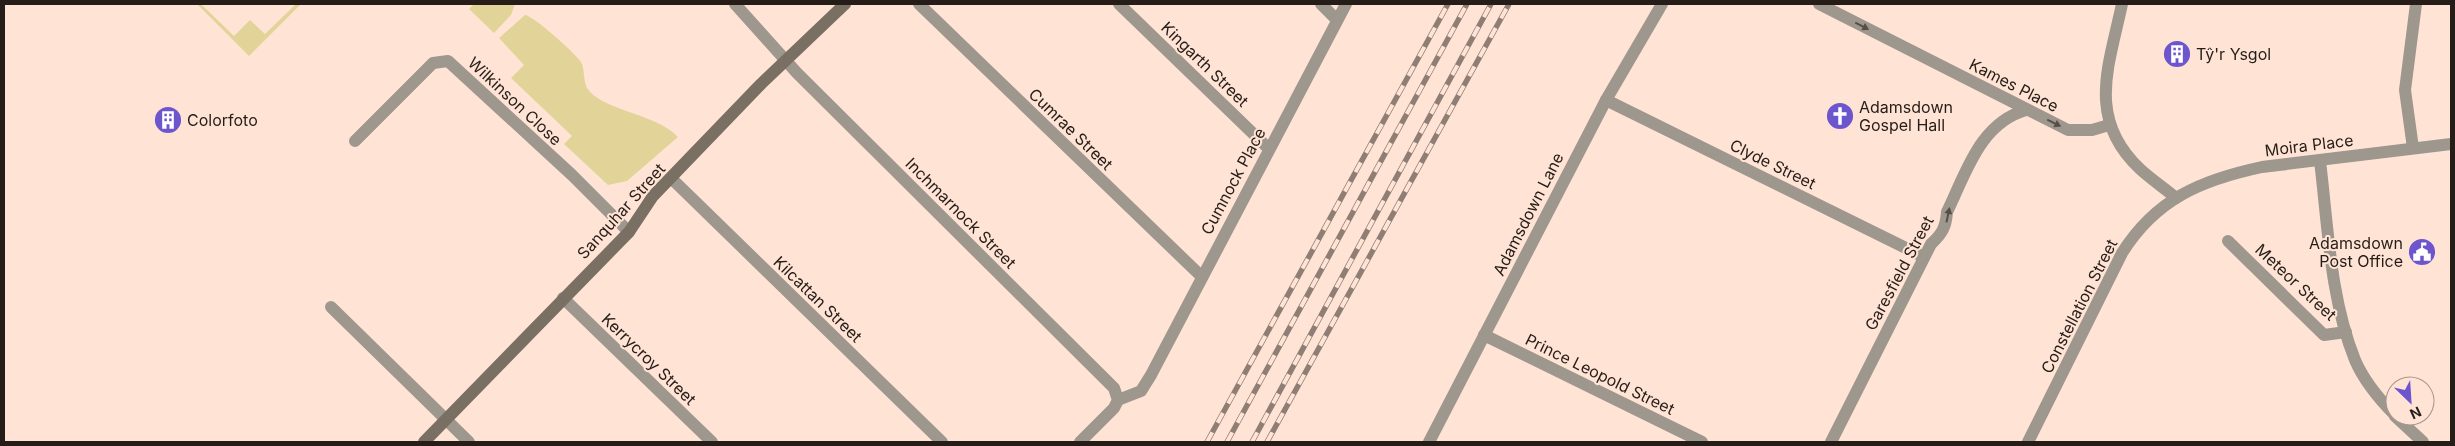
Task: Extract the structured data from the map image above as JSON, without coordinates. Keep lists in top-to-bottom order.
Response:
{
  "streets": {
    "street": [
      "Kingarth Street",
      "Kames Place",
      "Wilkinson Close",
      "Cumrae Street",
      "Moira Place",
      "Clyde Street",
      "Cumnock Place",
      "Sanquhar Street",
      "Inchmarnock Street",
      "Adamsdown Lane",
      "Garesfield Street",
      "Meteor Street",
      "Kilcattan Street",
      "Constellation Street",
      "Kerrycroy Street",
      "Prince Leopold Street"
    ]
  },
  "crossings": [
    ["Kingarth Street", "Cumnock Place"],
    ["Kames Place", "Garesfield Street"],
    ["Wilkinson Close", "Sanquhar Street"],
    ["Cumrae Street", "Cumnock Place"],
    ["Moira Place", "Meteor Street"],
    ["Moira Place", "Constellation Street"],
    ["Clyde Street", "Adamsdown Lane"],
    ["Clyde Street", "Garesfield Street"],
    ["Cumnock Place", "Inchmarnock Street"],
    ["Sanquhar Street", "Inchmarnock Street"],
    ["Sanquhar Street", "Kilcattan Street"],
    ["Sanquhar Street", "Kerrycroy Street"],
    ["Adamsdown Lane", "Prince Leopold Street"]
  ],
  "one_way": ["Kames Place", "Garesfield Street"],
  "places": {
    "building": ["Tŷ'r Ysgol", "Colorfoto"],
    "church": ["Adamsdown Gospel Hall"],
    "public building": ["Adamsdown Post Office"]
  },
  "north": "bottom right"
}
